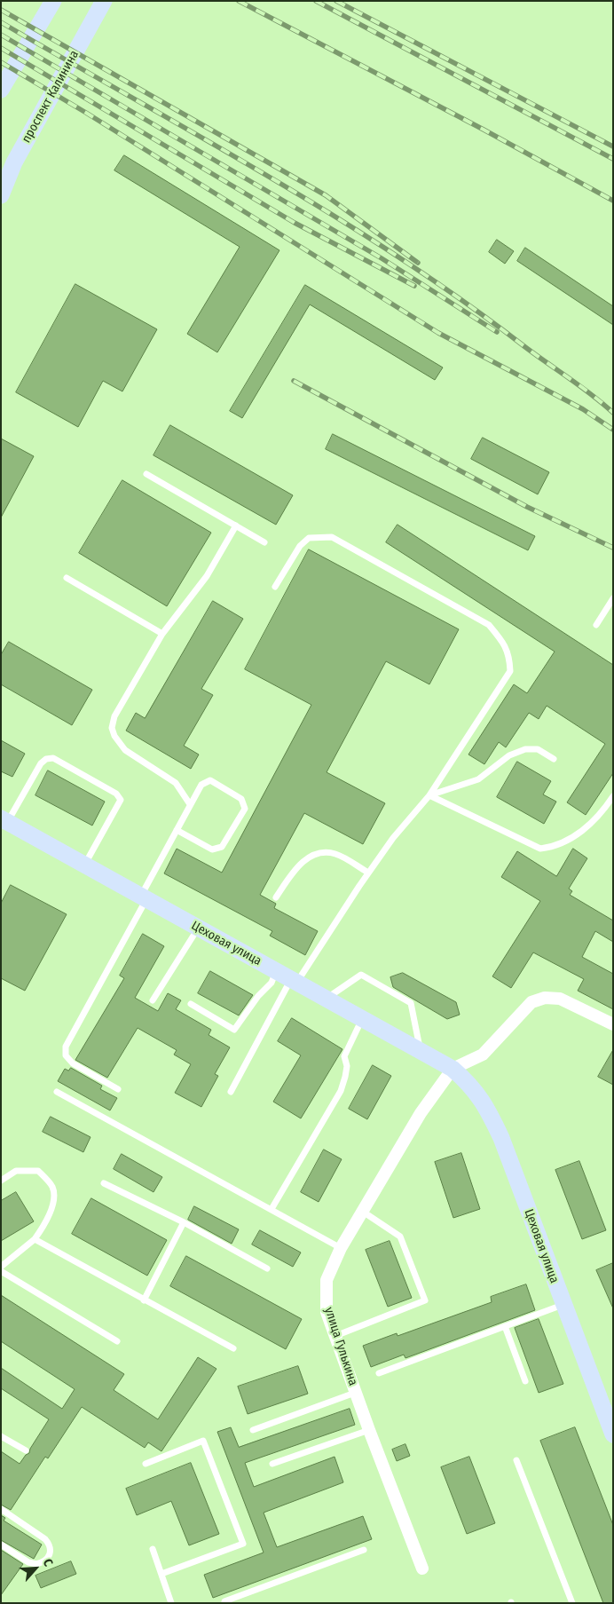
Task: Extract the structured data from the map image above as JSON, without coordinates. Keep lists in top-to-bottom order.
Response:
{
  "streets": {
    "main road": ["проспект Калинина", "Цеховая улица"],
    "street": ["улица Гулькина"]
  },
  "crossings": [
    ["Цеховая улица", "улица Гулькина"]
  ],
  "north": "top right"
}
